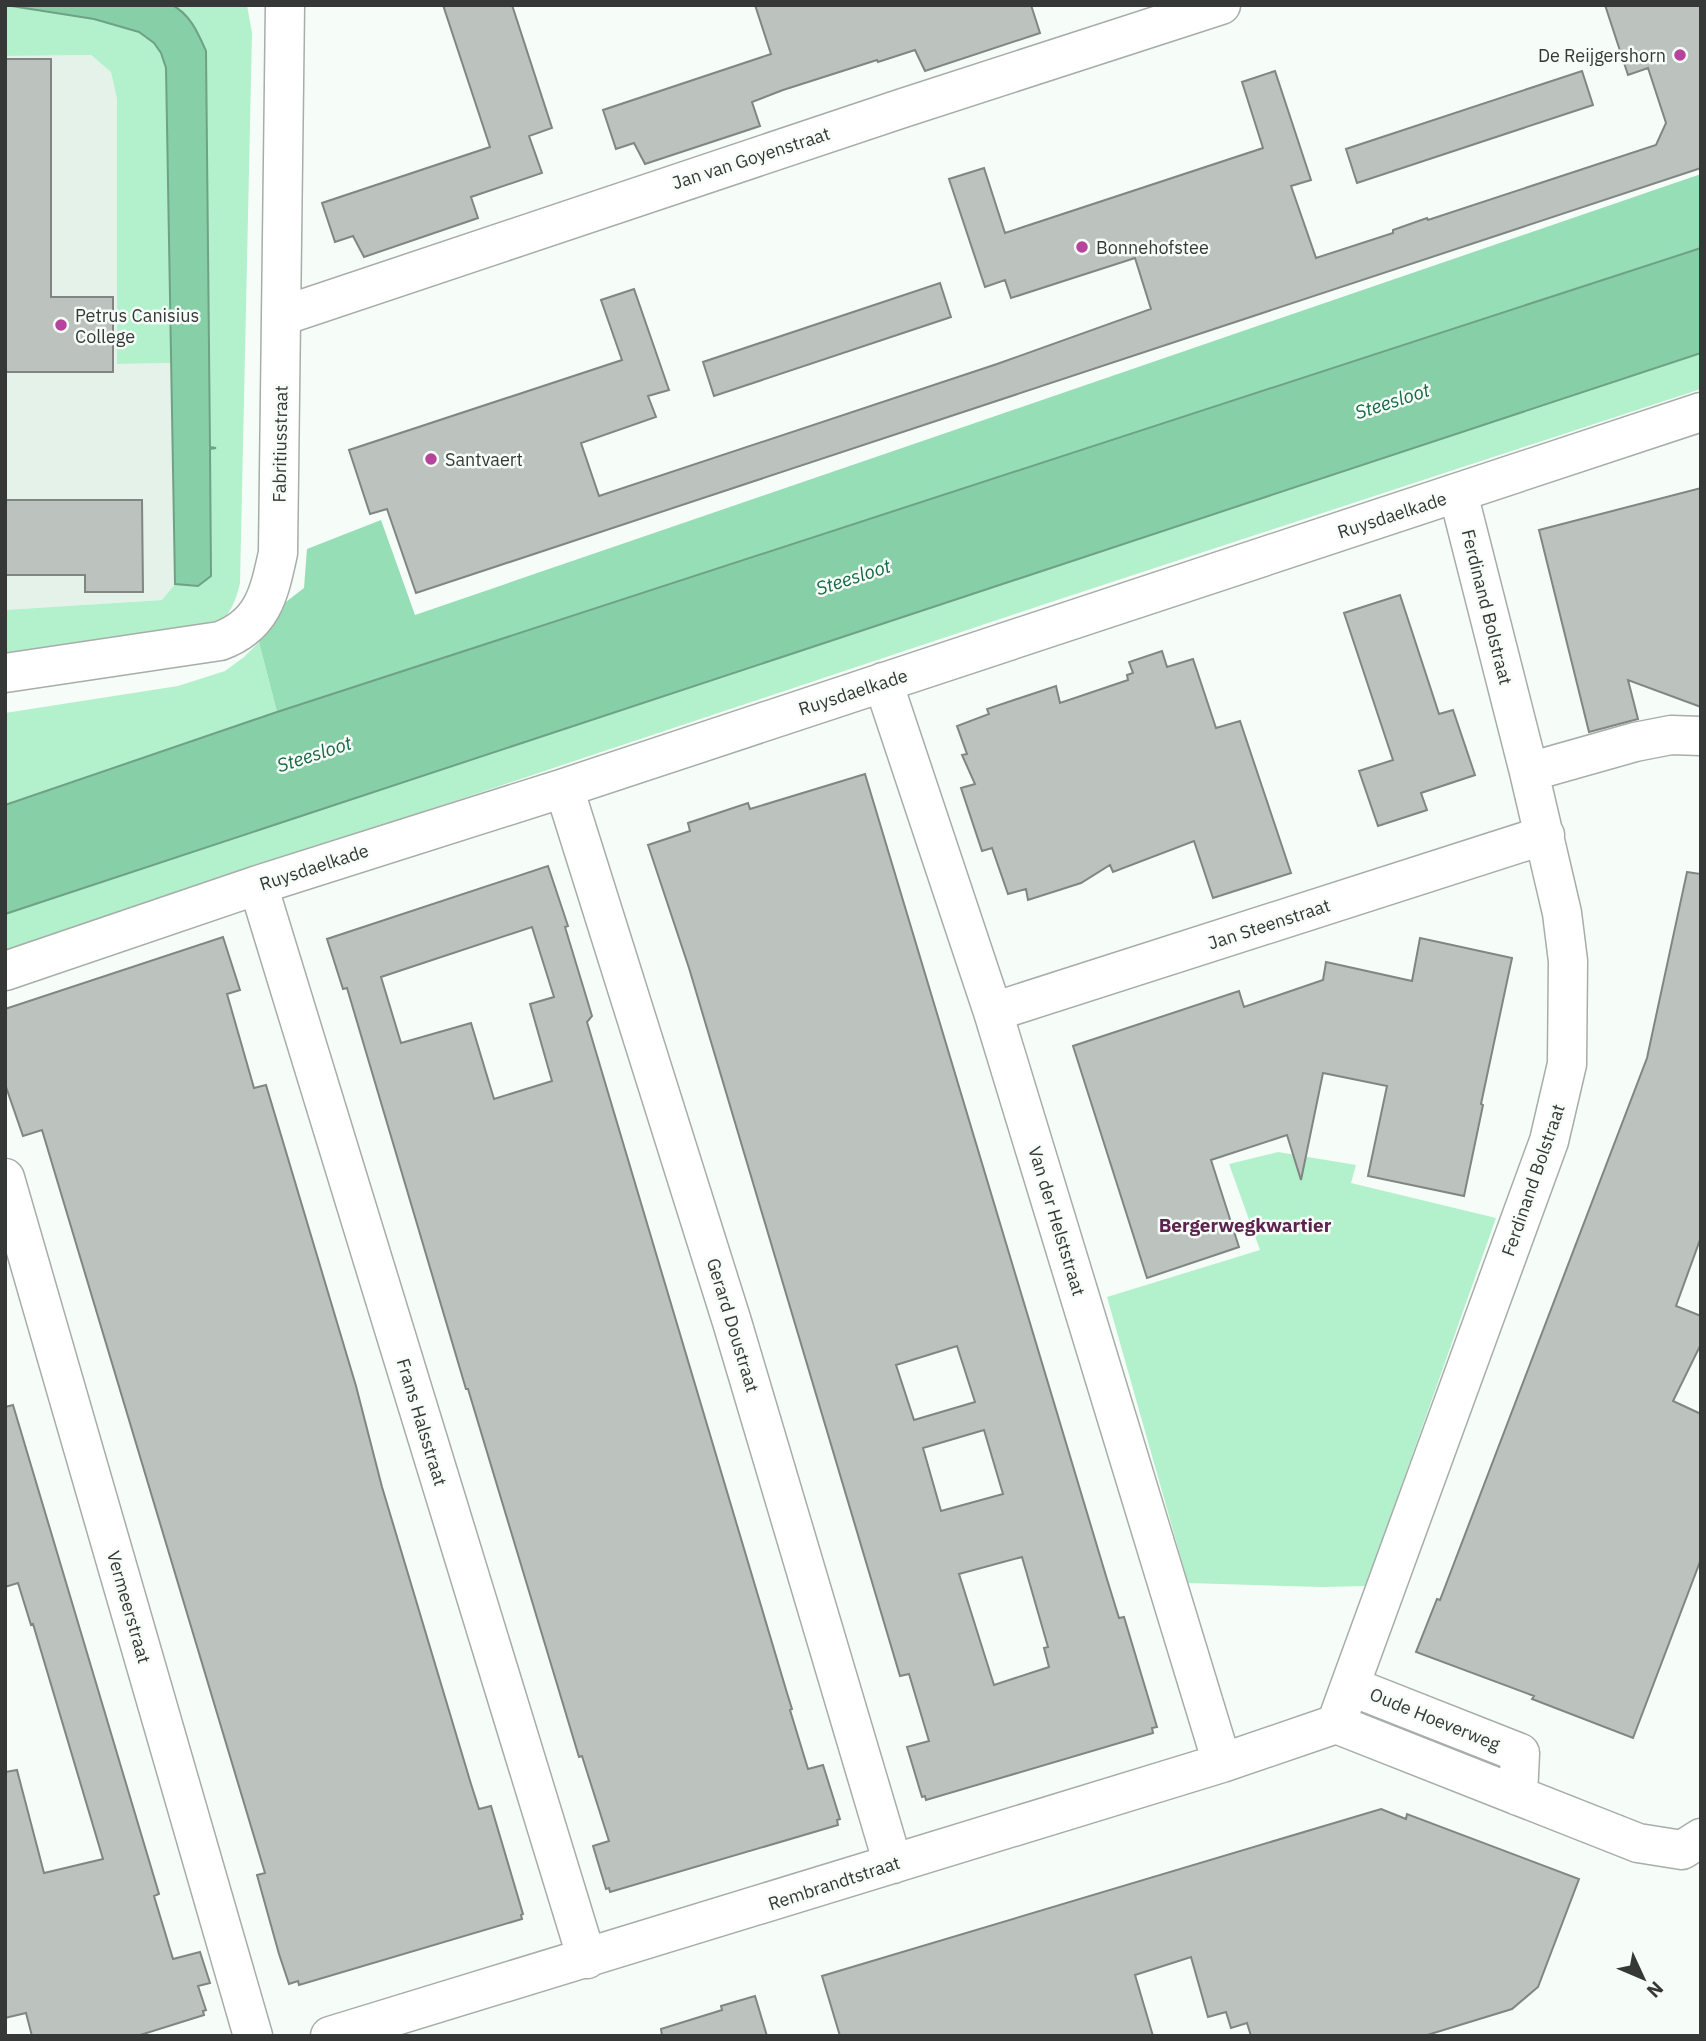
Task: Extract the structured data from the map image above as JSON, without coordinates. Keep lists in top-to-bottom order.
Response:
{
  "streets": {
    "street": [
      "Jan van Goyenstraat",
      "Fabritiusstraat",
      "Ruysdaelkade",
      "Ferdinand Bolstraat",
      "Jan Steenstraat",
      "Van der Helststraat",
      "Gerard Doustraat",
      "Frans Halsstraat",
      "Vermeerstraat",
      "Oude Hoeverweg",
      "Rembrandtstraat"
    ]
  },
  "crossings": [
    ["Jan van Goyenstraat", "Fabritiusstraat"],
    ["Ruysdaelkade", "Ferdinand Bolstraat"],
    ["Ruysdaelkade", "Van der Helststraat"],
    ["Ruysdaelkade", "Gerard Doustraat"],
    ["Ruysdaelkade", "Frans Halsstraat"],
    ["Ferdinand Bolstraat", "Jan Steenstraat"],
    ["Ferdinand Bolstraat", "Oude Hoeverweg"],
    ["Ferdinand Bolstraat", "Rembrandtstraat"],
    ["Jan Steenstraat", "Van der Helststraat"],
    ["Van der Helststraat", "Rembrandtstraat"],
    ["Gerard Doustraat", "Rembrandtstraat"],
    ["Frans Halsstraat", "Rembrandtstraat"]
  ],
  "districts": ["Bergerwegkwartier"],
  "water": ["Steesloot"],
  "places": [
    "De Reijgershorn",
    "Bonnehofstee",
    "Petrus Canisius College",
    "Santvaert"
  ],
  "north": "bottom right"
}
